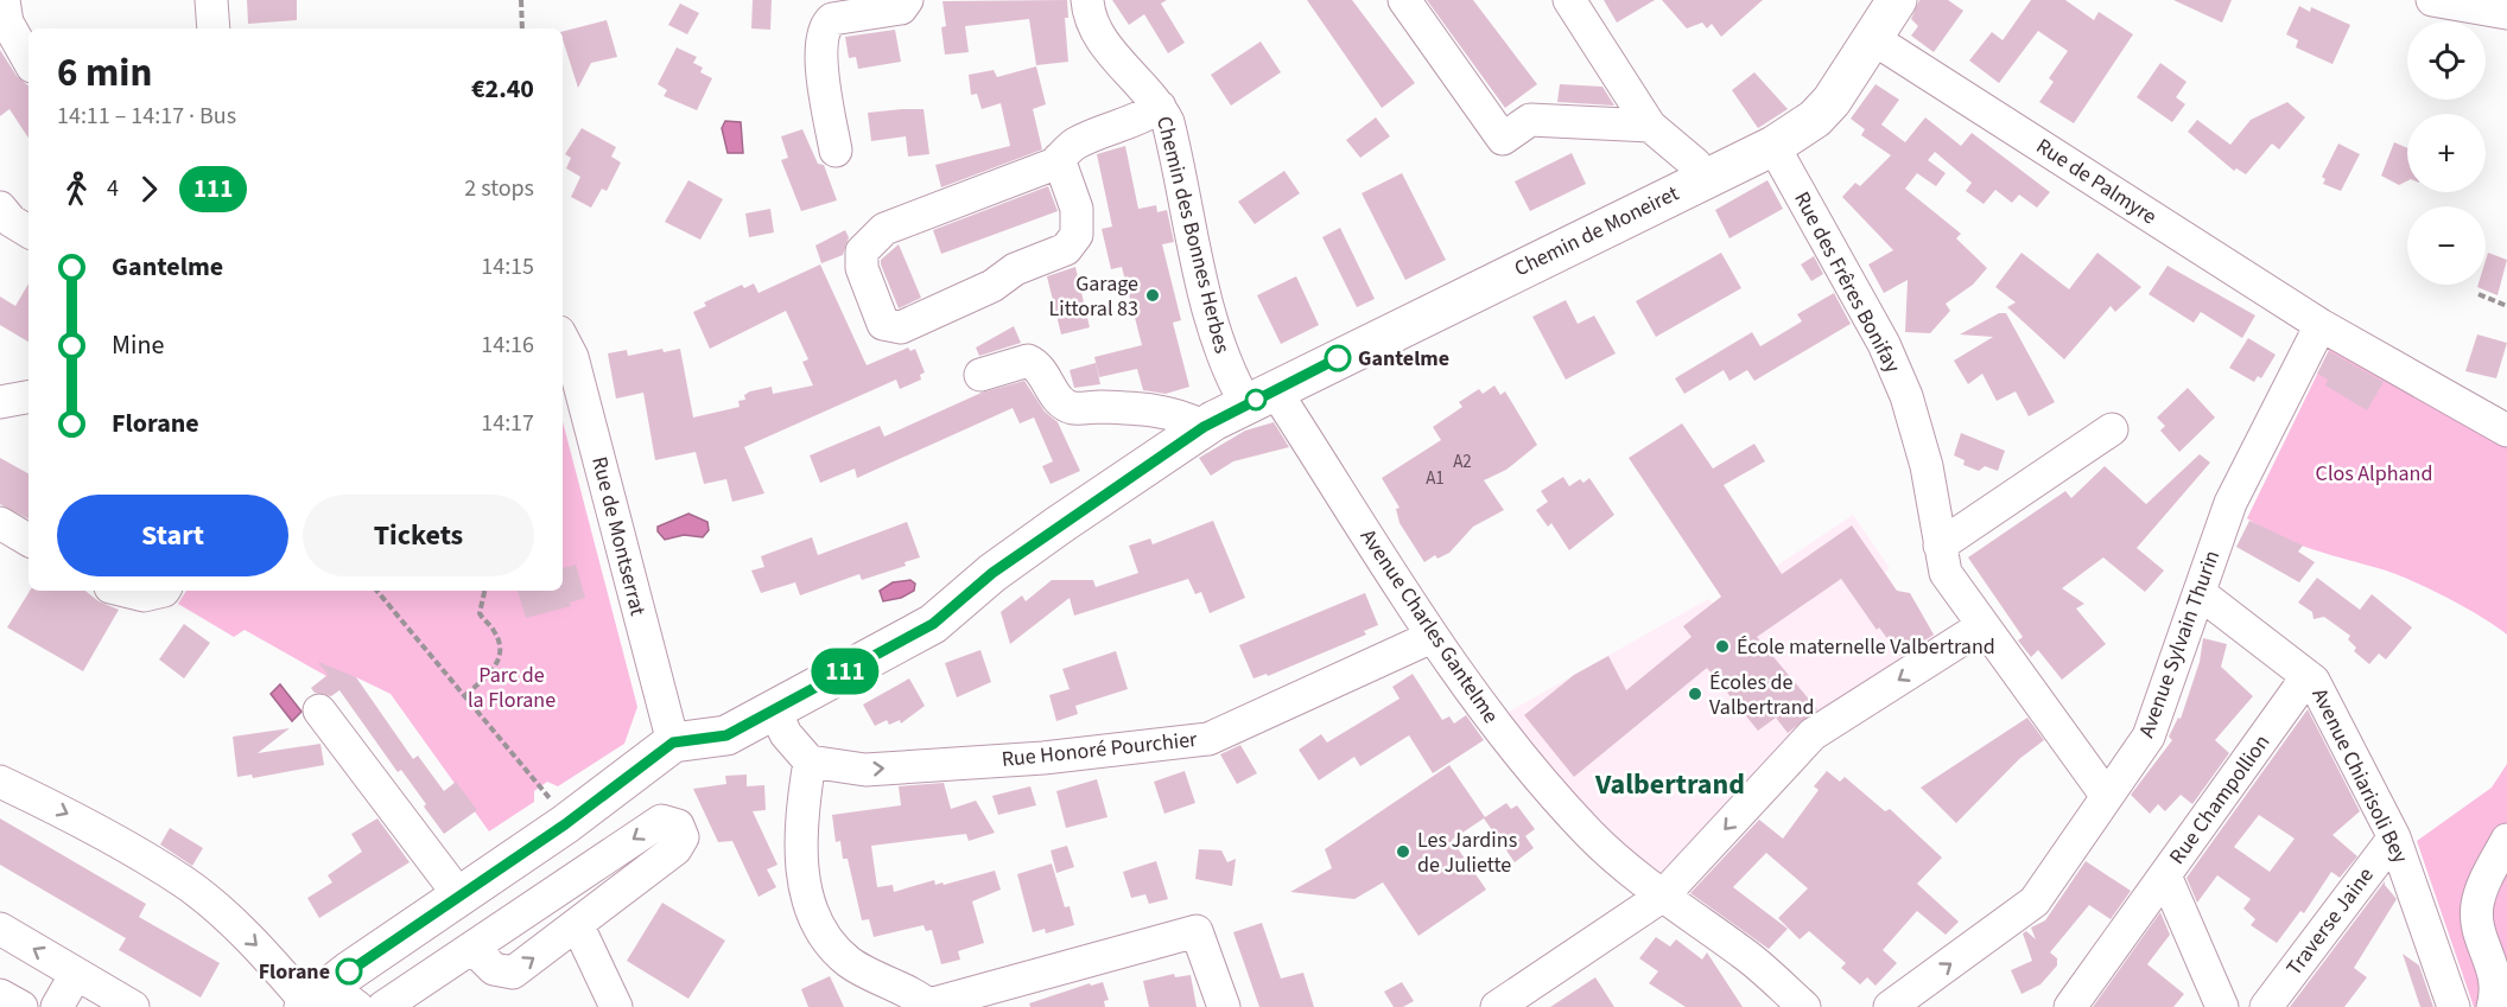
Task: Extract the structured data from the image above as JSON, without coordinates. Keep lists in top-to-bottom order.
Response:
{
  "streets": {
    "main road": ["Chemin de Moneiret"],
    "street": [
      "Rue de Palmyre",
      "Chemin des Bonnes Herbes",
      "Rue des Frêres Bonifay",
      "Rue de Montserrat",
      "Avenue Charles Gantelme",
      "Avenue Sylvain Thurin",
      "Rue Honoré Pourchier",
      "Avenue Chiarisoli Bey",
      "Rue Champollion",
      "Traverse Jaine"
    ]
  },
  "crossings": [
    ["Rue de Palmyre", "Chemin de Moneiret"],
    ["Rue de Palmyre", "Avenue Sylvain Thurin"],
    ["Chemin de Moneiret", "Chemin des Bonnes Herbes"],
    ["Chemin de Moneiret", "Rue des Frêres Bonifay"],
    ["Chemin de Moneiret", "Rue de Montserrat"],
    ["Chemin de Moneiret", "Avenue Charles Gantelme"],
    ["Chemin des Bonnes Herbes", "Avenue Charles Gantelme"],
    ["Rue des Frêres Bonifay", "Avenue Sylvain Thurin"],
    ["Avenue Charles Gantelme", "Rue Honoré Pourchier"],
    ["Avenue Sylvain Thurin", "Avenue Chiarisoli Bey"],
    ["Avenue Chiarisoli Bey", "Rue Champollion"],
    ["Avenue Chiarisoli Bey", "Traverse Jaine"]
  ],
  "one_way": ["Rue Honoré Pourchier"],
  "districts": ["Valbertrand"],
  "parks": ["Clos Alphand", "Parc de la Florane"],
  "places": [
    "Garage Littoral 83",
    "Gantelme",
    "École maternelle Valbertrand",
    "Écoles de Valbertrand",
    "Les Jardins de Juliette",
    "Florane"
  ],
  "lines": ["bus line 111"],
  "house_numbers": ["A2", "A1"],
  "page": {
    "on_map": "111",
    "map_buttons": ["+", "−"],
    "heading": ["6 min", "14:11 – 14:17 · Bus", "€2.40"],
    "legs": ["4", "111", "2 stops"],
    "list": [
      {
        "name": "Gantelme",
        "value": "14:15"
      },
      {
        "name": "Mine",
        "value": "14:16"
      },
      {
        "name": "Florane",
        "value": "14:17"
      }
    ],
    "buttons": ["Start", "Tickets"]
  }
}
